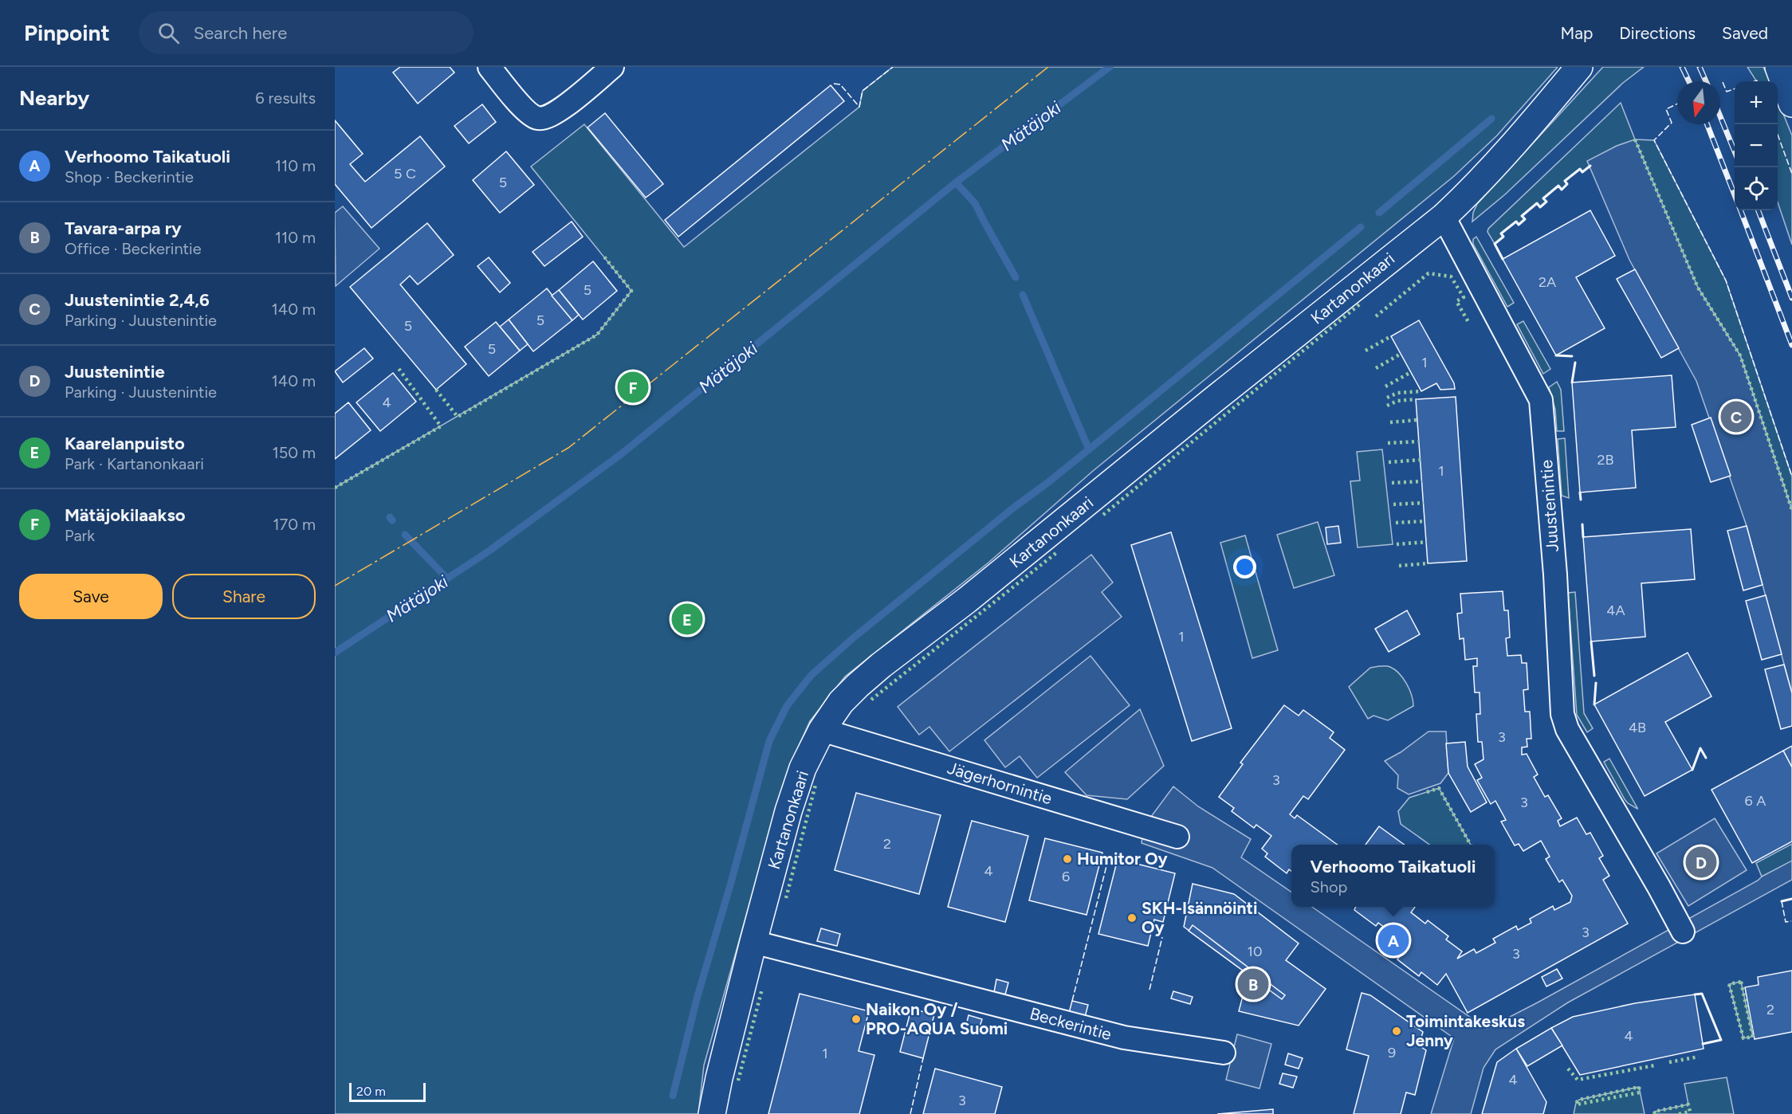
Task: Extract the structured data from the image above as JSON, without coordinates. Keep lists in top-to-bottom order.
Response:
{
  "streets": {
    "street": [
      "Kartanonkaari",
      "Juustenintie",
      "Jägerhornintie",
      "Beckerintie"
    ]
  },
  "crossings": [
    ["Kartanonkaari", "Juustenintie"],
    ["Kartanonkaari", "Jägerhornintie"],
    ["Kartanonkaari", "Beckerintie"]
  ],
  "water": ["Mätäjoki"],
  "places": [
    "Humitor Oy",
    "SKH-Isännöinti Oy",
    "Naikon Oy / PRO-AQUA Suomi",
    "Toimintakeskus Jenny"
  ],
  "house_numbers": [
    "5 C",
    "5",
    "2A",
    "5",
    "5",
    "5",
    "5",
    "1",
    "4",
    "2B",
    "1",
    "4A",
    "1",
    "4B",
    "3",
    "3",
    "6 A",
    "3",
    "2",
    "4",
    "6",
    "3",
    "10",
    "3",
    "2",
    "4",
    "9",
    "1",
    "4",
    "3"
  ],
  "scale_bar": "20 m",
  "north": "bottom",
  "page": {
    "header": "Pinpoint",
    "search": "Search here",
    "nav": ["Map", "Directions", "Saved"],
    "heading": ["Nearby", "6 results"],
    "map_buttons": ["+", "−"],
    "list": [
      {
        "mark": "A",
        "name": "Verhoomo Taikatuoli",
        "note": "Shop · Beckerintie",
        "value": "110 m"
      },
      {
        "mark": "B",
        "name": "Tavara-arpa ry",
        "note": "Office · Beckerintie",
        "value": "110 m"
      },
      {
        "mark": "C",
        "name": "Juustenintie 2,4,6",
        "note": "Parking · Juustenintie",
        "value": "140 m"
      },
      {
        "mark": "D",
        "name": "Juustenintie",
        "note": "Parking · Juustenintie",
        "value": "140 m"
      },
      {
        "mark": "E",
        "name": "Kaarelanpuisto",
        "note": "Park · Kartanonkaari",
        "value": "150 m"
      },
      {
        "mark": "F",
        "name": "Mätäjokilaakso",
        "note": "Park",
        "value": "170 m"
      }
    ],
    "pins": [
      "F",
      "C",
      "E",
      "D",
      "A",
      "B"
    ],
    "buttons": ["Save", "Share"],
    "popup": ["Verhoomo Taikatuoli", "Shop"],
    "scale": "20 m"
  }
}
